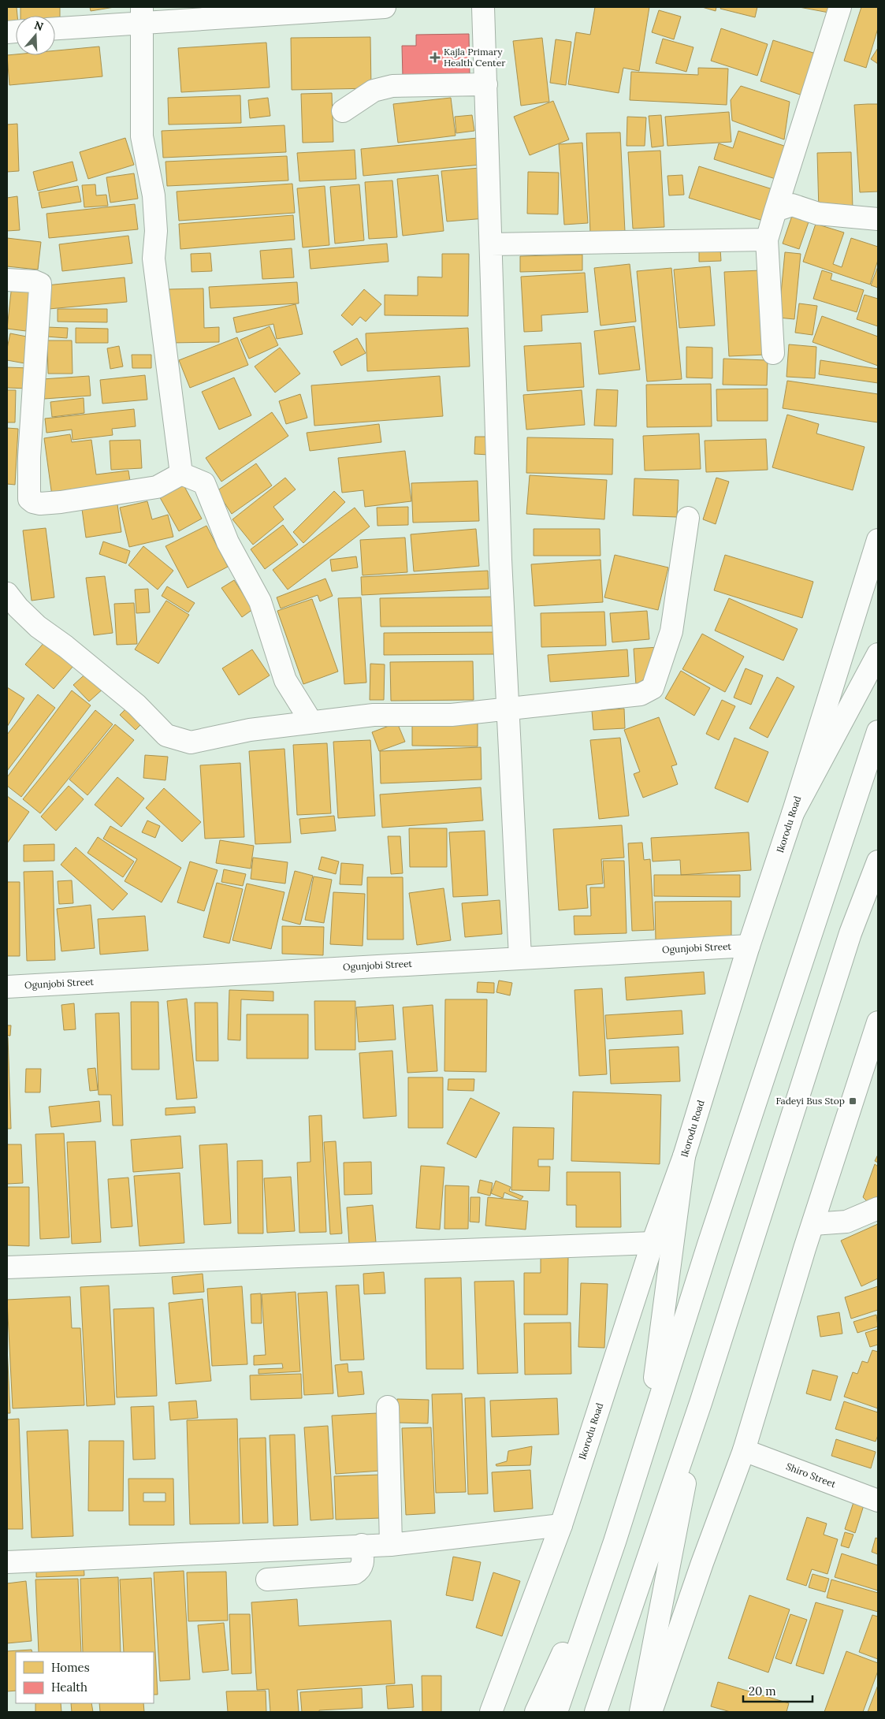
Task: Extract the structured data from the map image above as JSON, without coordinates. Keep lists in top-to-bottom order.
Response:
{
  "streets": {
    "main road": ["Ikorodu Road", "Ogunjobi Street", "Shiro Street"]
  },
  "crossings": [
    ["Ikorodu Road", "Ogunjobi Street"]
  ],
  "places": {
    "health": ["Kajla Primary Health Center"],
    "transit": ["Fadeyi Bus Stop"]
  },
  "legend": ["Homes", "Health"],
  "scale_bar": "20 m",
  "north": "top"
}
